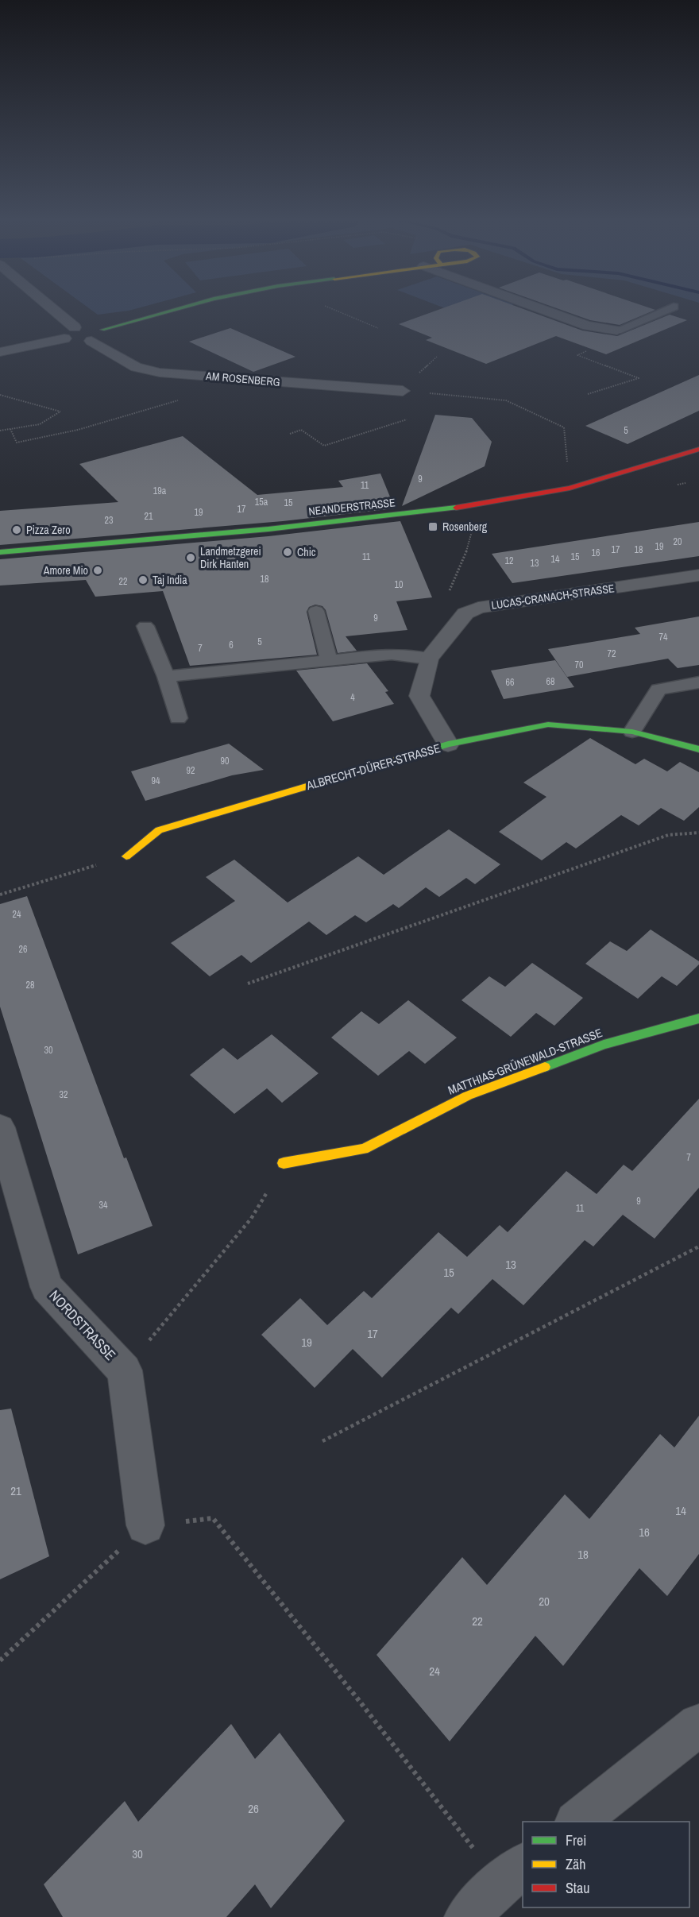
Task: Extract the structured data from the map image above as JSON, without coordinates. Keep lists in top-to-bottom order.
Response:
{
  "streets": {
    "street": [
      "AM ROSENBERG",
      "NEANDERSTRASSE",
      "LUCAS-CRANACH-STRASSE",
      "ALBRECHT-DÜRER-STRASSE",
      "MATTHIAS-GRÜNEWALD-STRASSE",
      "NORDSTRASSE"
    ]
  },
  "places": {
    "transit": ["Rosenberg"],
    "other": [
      "Pizza Zero",
      "Chic",
      "Landmetzgerei Dirk Hanten",
      "Amore Mio",
      "Taj India"
    ]
  },
  "house_numbers": [
    "5",
    "9",
    "11",
    "19a",
    "15a",
    "15",
    "17",
    "19",
    "21",
    "23",
    "20",
    "19",
    "17",
    "18",
    "16",
    "11",
    "15",
    "14",
    "12",
    "13",
    "18",
    "22",
    "10",
    "9",
    "74",
    "5",
    "6",
    "7",
    "72",
    "70",
    "68",
    "66",
    "4",
    "90",
    "92",
    "94",
    "24",
    "26",
    "28",
    "30",
    "32",
    "7",
    "9",
    "34",
    "11",
    "13",
    "15",
    "17",
    "19",
    "21",
    "14",
    "16",
    "18",
    "20",
    "22",
    "24",
    "26",
    "30"
  ],
  "legend": ["Frei", "Zäh", "Stau"]
}
